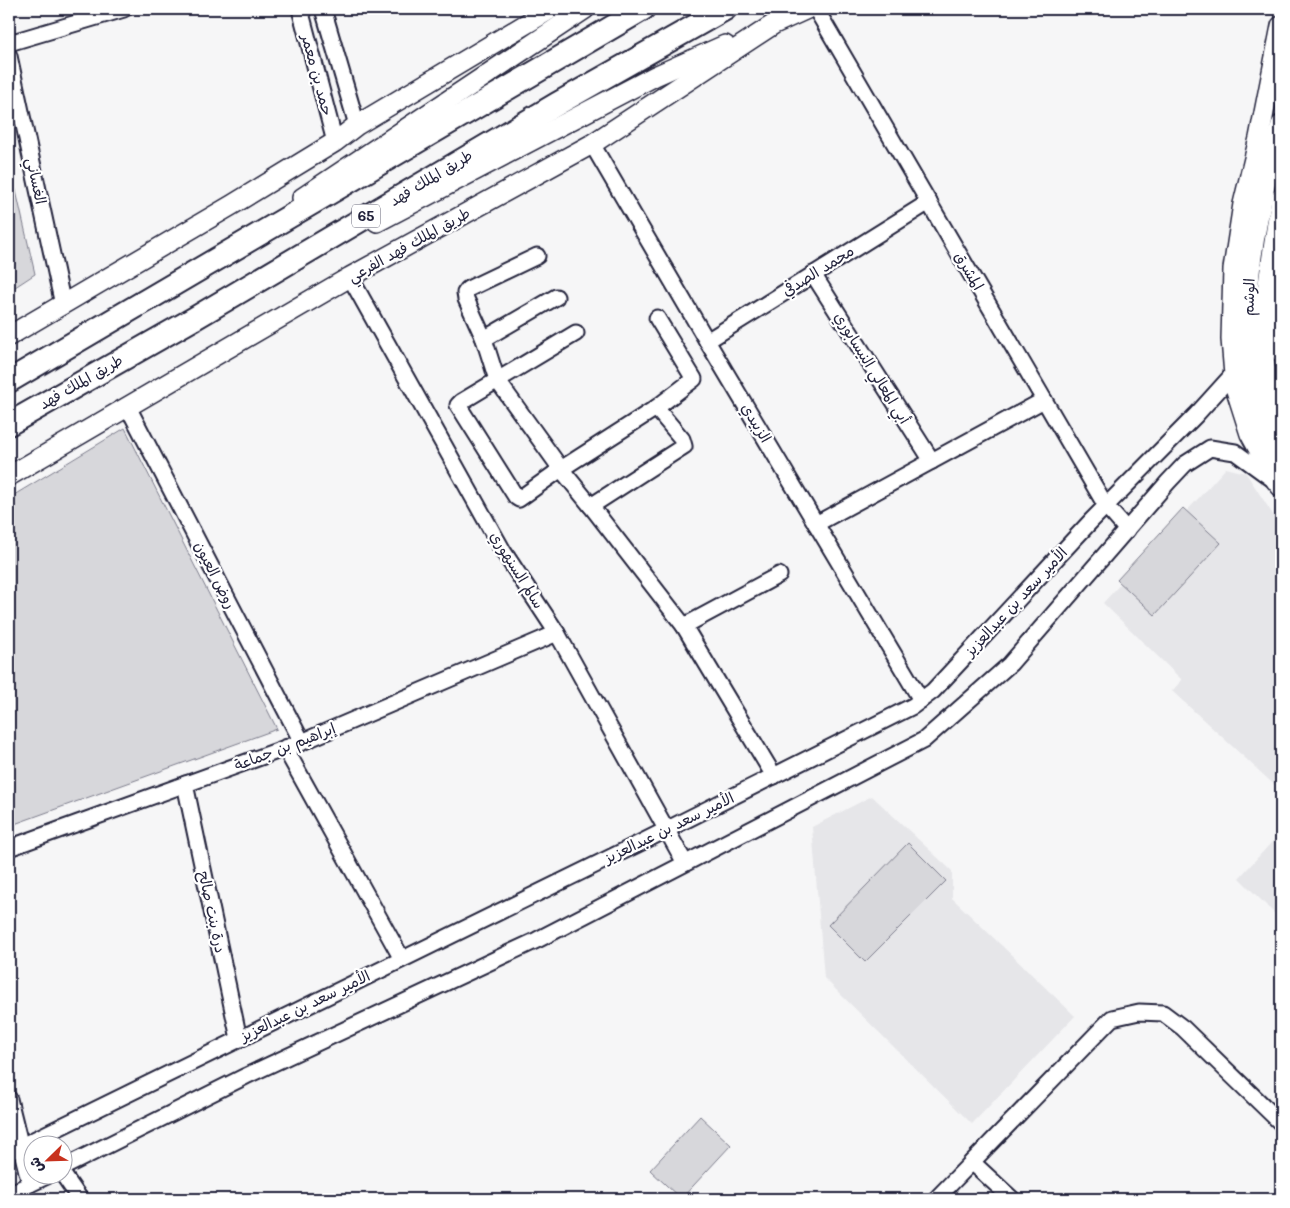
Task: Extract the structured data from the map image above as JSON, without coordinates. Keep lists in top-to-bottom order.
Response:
{
  "streets": {
    "highway": ["طريق الملك فهد", "65"],
    "main road": ["طريق الملك فهد الفرعي", "الوشم"],
    "street": [
      "حمد بن معمر",
      "الغساني",
      "محمد الصدفي",
      "المشرق",
      "أبي المعالي النيسابوري",
      "الزبيدي",
      "سالم السنهوري",
      "روض العيون",
      "الأمير سعد بن عبدالعزيز",
      "إبراهيم بن جماعة",
      "درة بنت صالح"
    ]
  },
  "crossings": [
    ["طريق الملك فهد الفرعي", "الزبيدي"],
    ["طريق الملك فهد الفرعي", "سالم السنهوري"],
    ["طريق الملك فهد الفرعي", "روض العيون"],
    ["محمد الصدفي", "المشرق"],
    ["محمد الصدفي", "أبي المعالي النيسابوري"],
    ["محمد الصدفي", "الزبيدي"],
    ["المشرق", "الأمير سعد بن عبدالعزيز"],
    ["الزبيدي", "الأمير سعد بن عبدالعزيز"],
    ["سالم السنهوري", "الأمير سعد بن عبدالعزيز"],
    ["سالم السنهوري", "إبراهيم بن جماعة"],
    ["روض العيون", "إبراهيم بن جماعة"],
    ["الأمير سعد بن عبدالعزيز", "درة بنت صالح"],
    ["إبراهيم بن جماعة", "درة بنت صالح"]
  ],
  "north": "bottom left"
}
